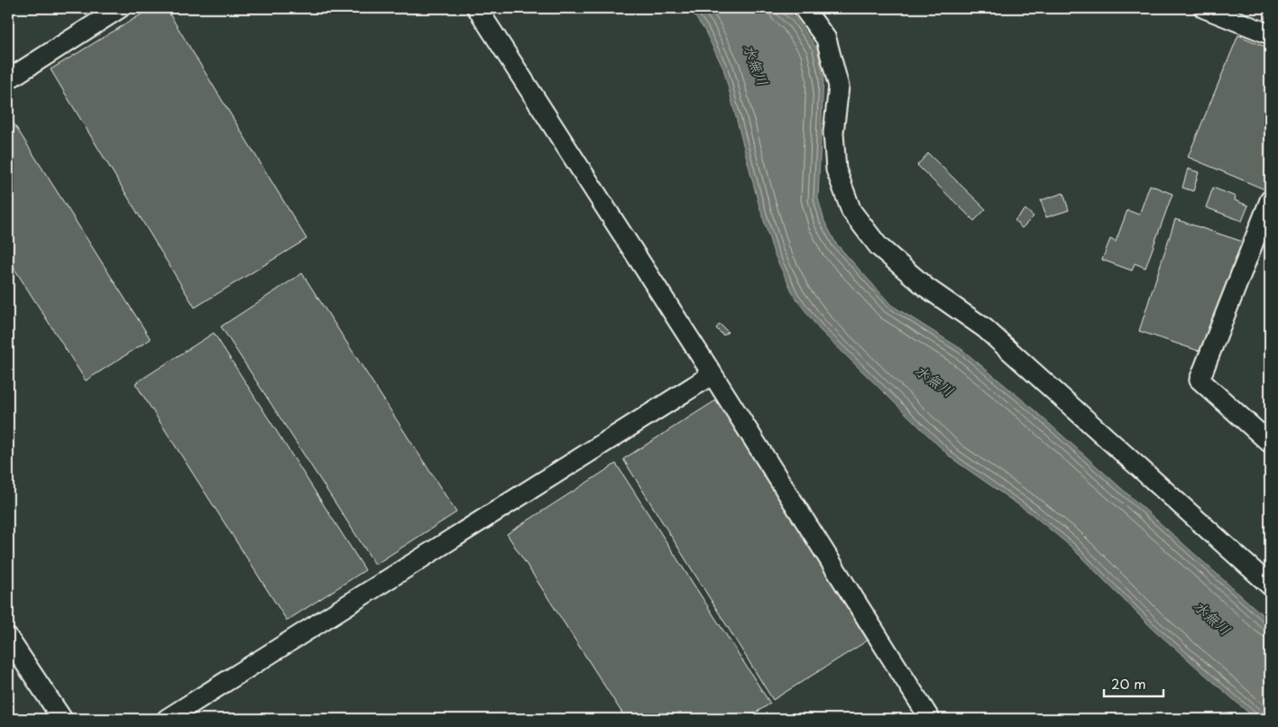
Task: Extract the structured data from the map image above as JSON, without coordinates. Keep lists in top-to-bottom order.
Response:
{
  "water": ["水無川"],
  "scale_bar": "20 m"
}
